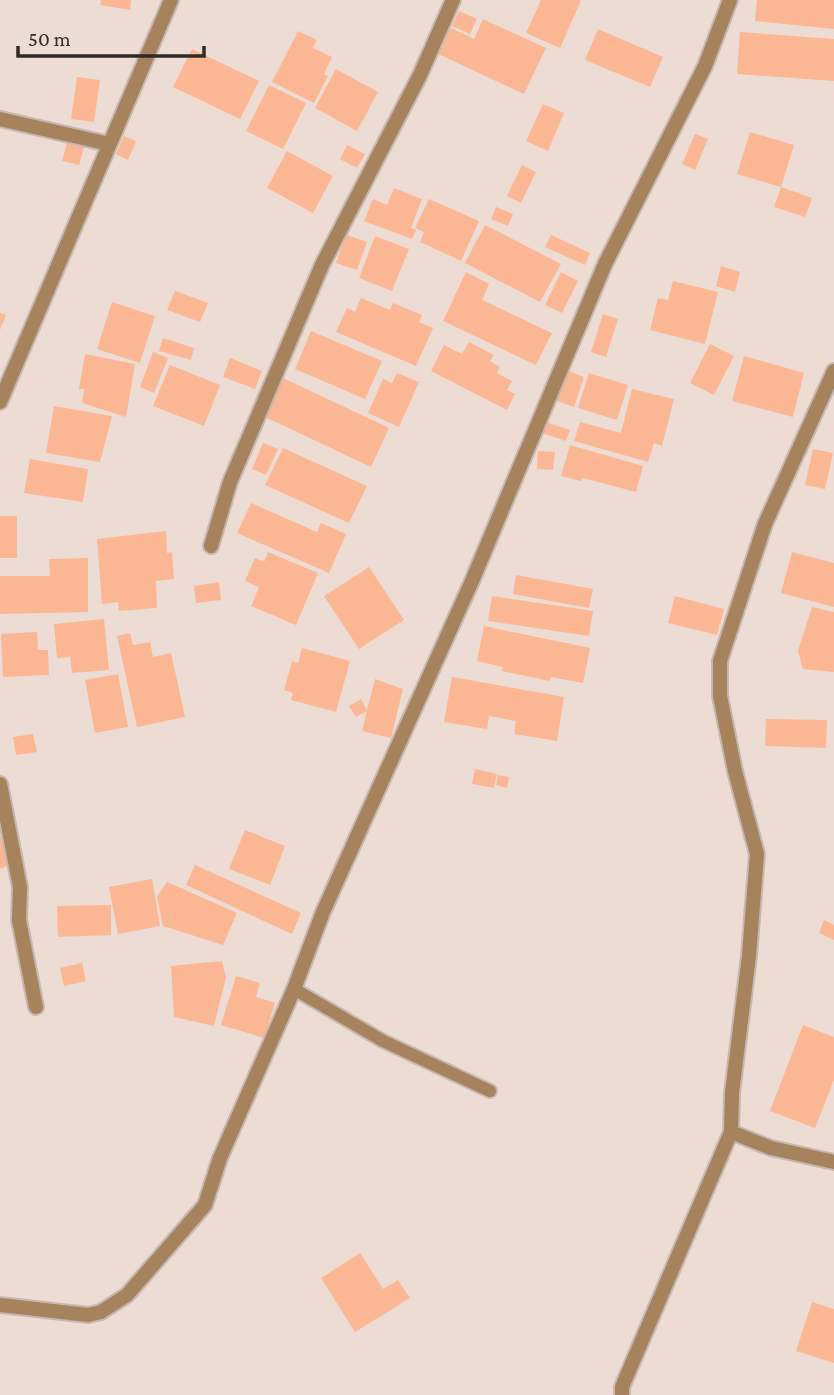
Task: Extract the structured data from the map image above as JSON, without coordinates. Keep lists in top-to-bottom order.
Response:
{
  "scale_bar": "50 m"
}
